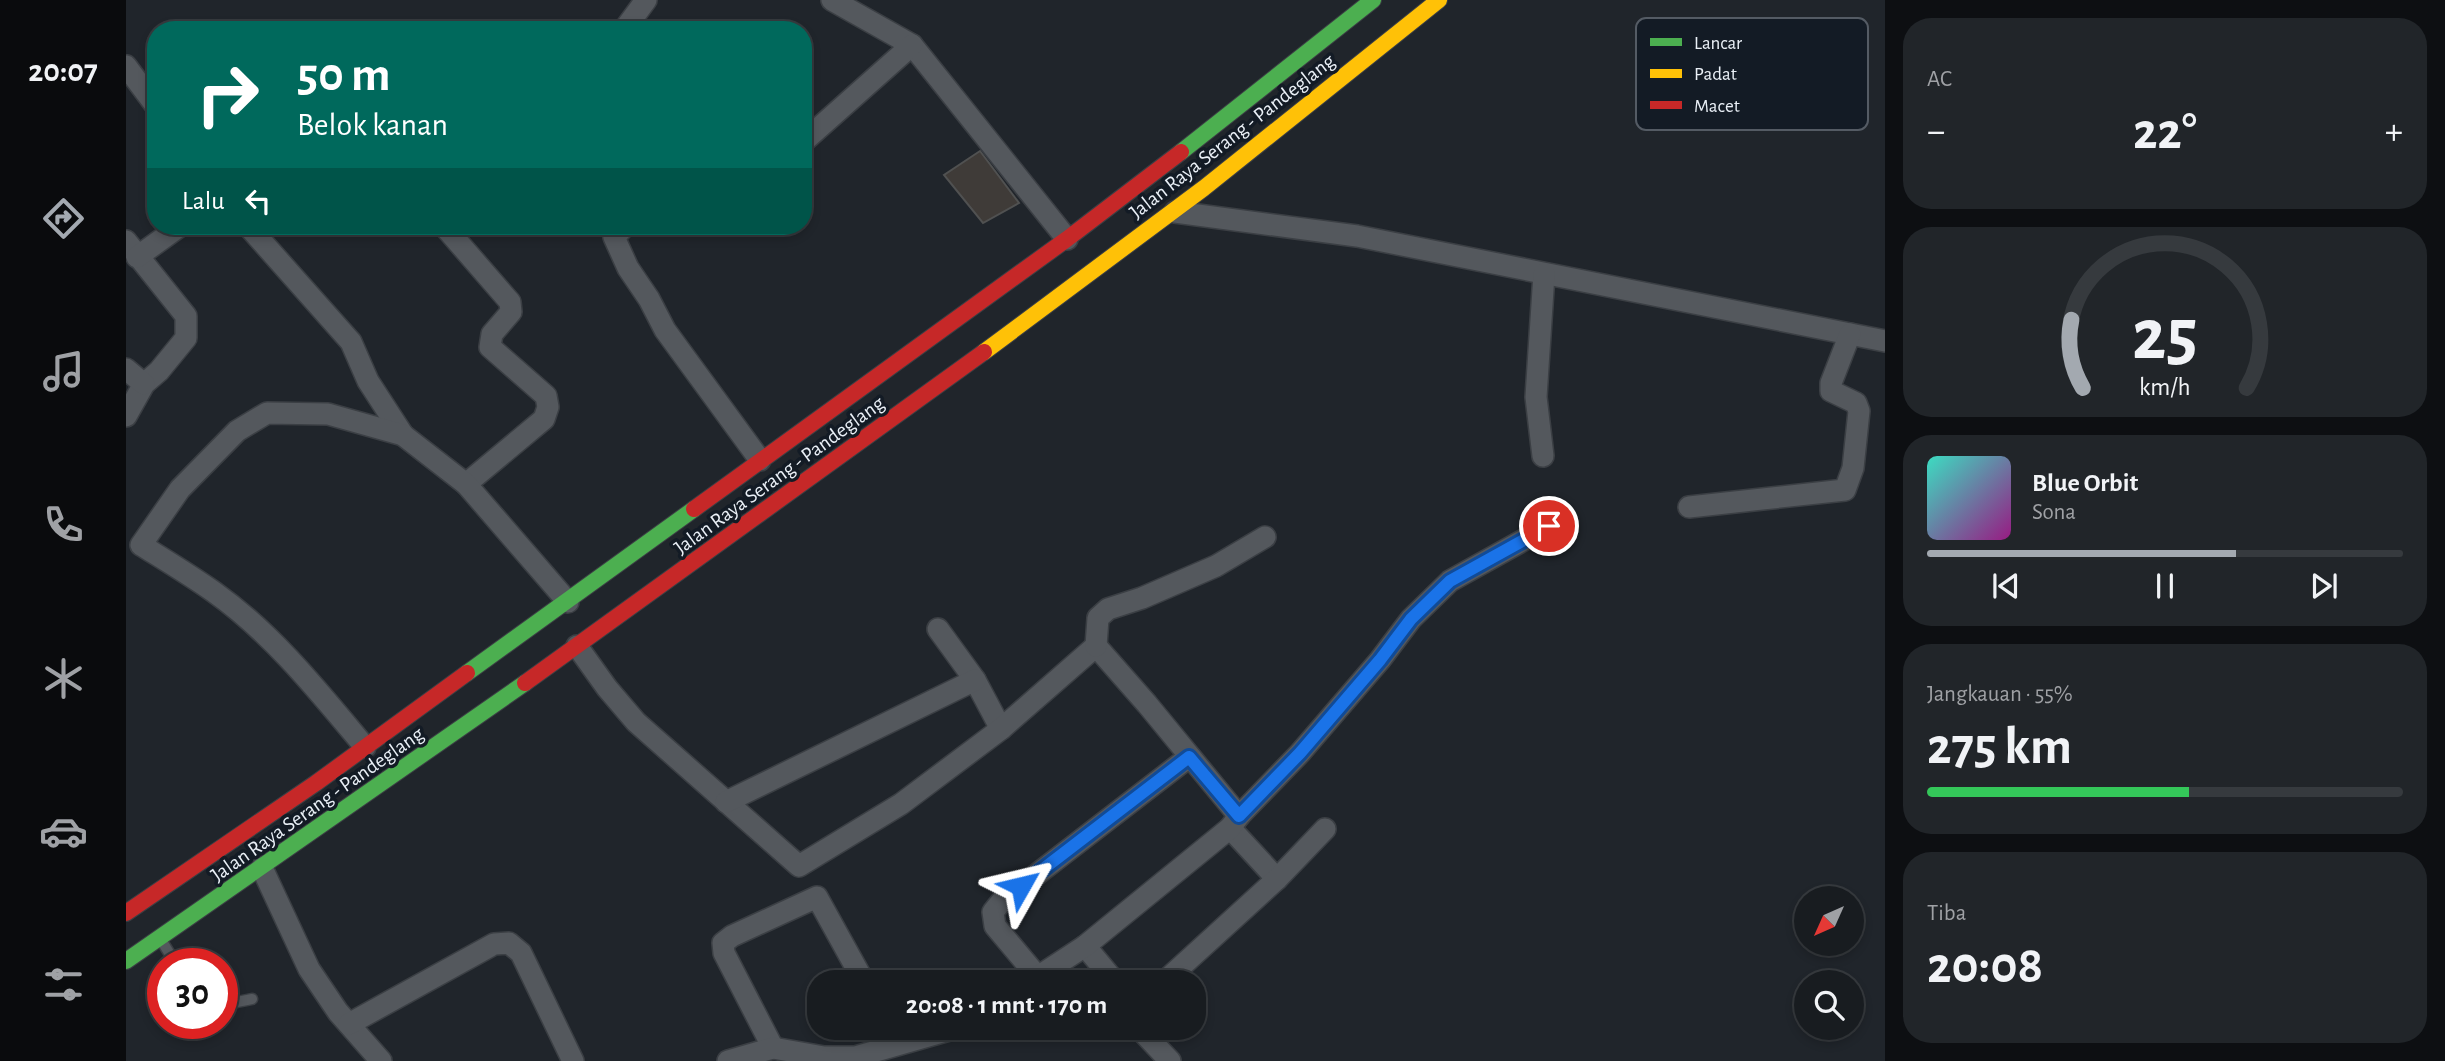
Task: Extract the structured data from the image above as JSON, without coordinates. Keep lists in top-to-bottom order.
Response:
{
  "streets": {
    "highway": ["Jalan Raya Serang - Pandeglang"]
  },
  "legend": ["Lancar", "Padat", "Macet"],
  "north": "bottom left",
  "page": {
    "tabs": "20:07",
    "tile": [
      "AC",
      ["Jangkauan · 55%", "275 km"],
      ["Tiba", "20:08"]
    ],
    "turn": ["50 m", "Belok kanan"],
    "heat": ["−", "22°", "+"],
    "then": "Lalu",
    "song": ["Blue Orbit", "Sona"],
    "limit": "30",
    "trip": "20:08 · 1 mnt · 170 m",
    "gauge": ["25", "km/h"]
  }
}
